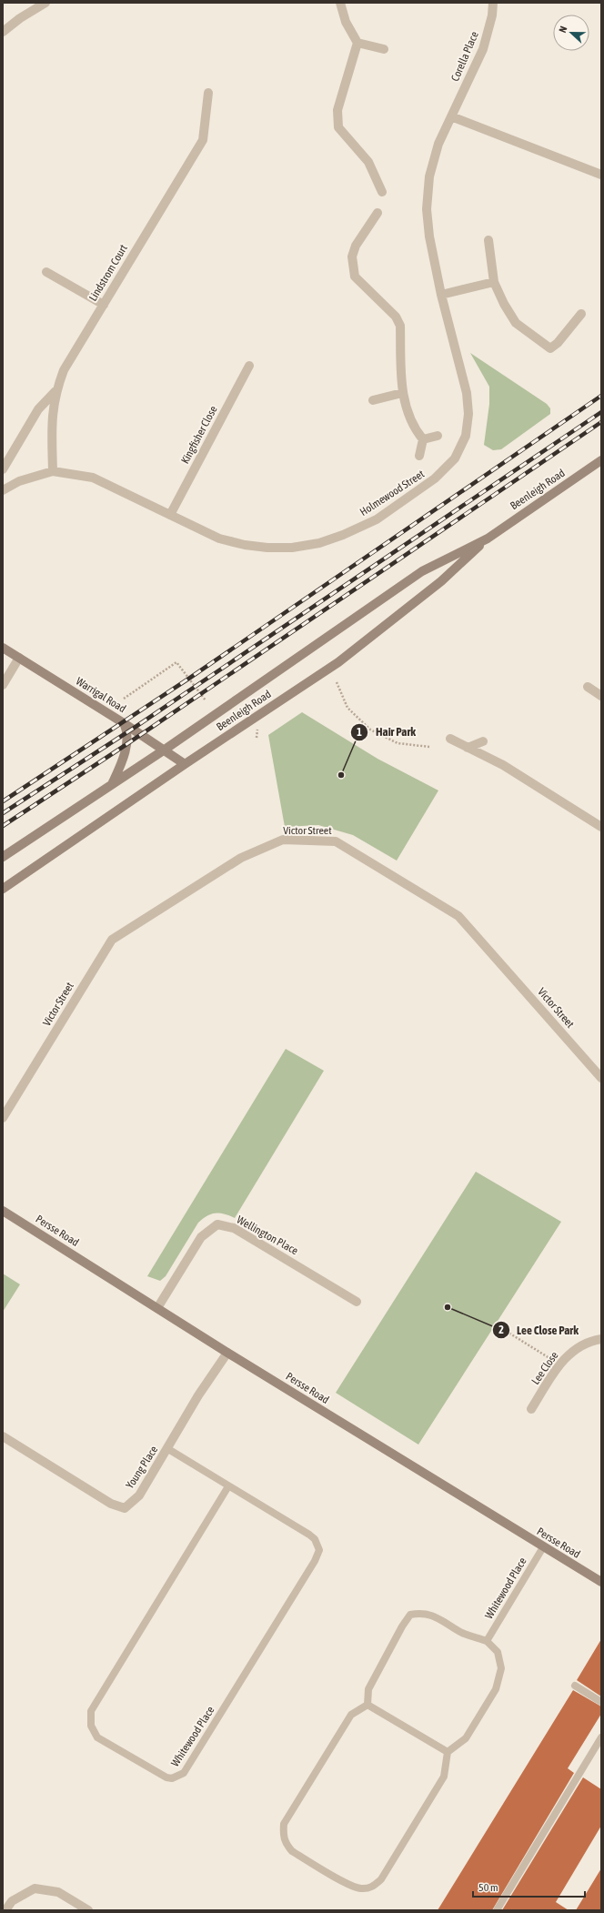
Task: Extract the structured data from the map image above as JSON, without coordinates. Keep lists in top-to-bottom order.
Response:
{
  "streets": {
    "main road": ["Beenleigh Road", "Warrigal Road", "Persse Road"],
    "street": [
      "Corella Place",
      "Lindstrom Court",
      "Kingfisher Close",
      "Holmewood Street",
      "Victor Street",
      "Wellington Place",
      "Lee Close",
      "Young Place"
    ],
    "lane": ["Whitewood Place"]
  },
  "crossings": [
    ["Corella Place", "Holmewood Street"],
    ["Lindstrom Court", "Holmewood Street"],
    ["Kingfisher Close", "Holmewood Street"],
    ["Beenleigh Road", "Warrigal Road"],
    ["Persse Road", "Wellington Place"],
    ["Persse Road", "Young Place"],
    ["Persse Road", "Whitewood Place"],
    ["Young Place", "Whitewood Place"]
  ],
  "places": ["Hair Park", "Lee Close Park"],
  "scale_bar": "50 m",
  "north": "left"
}
